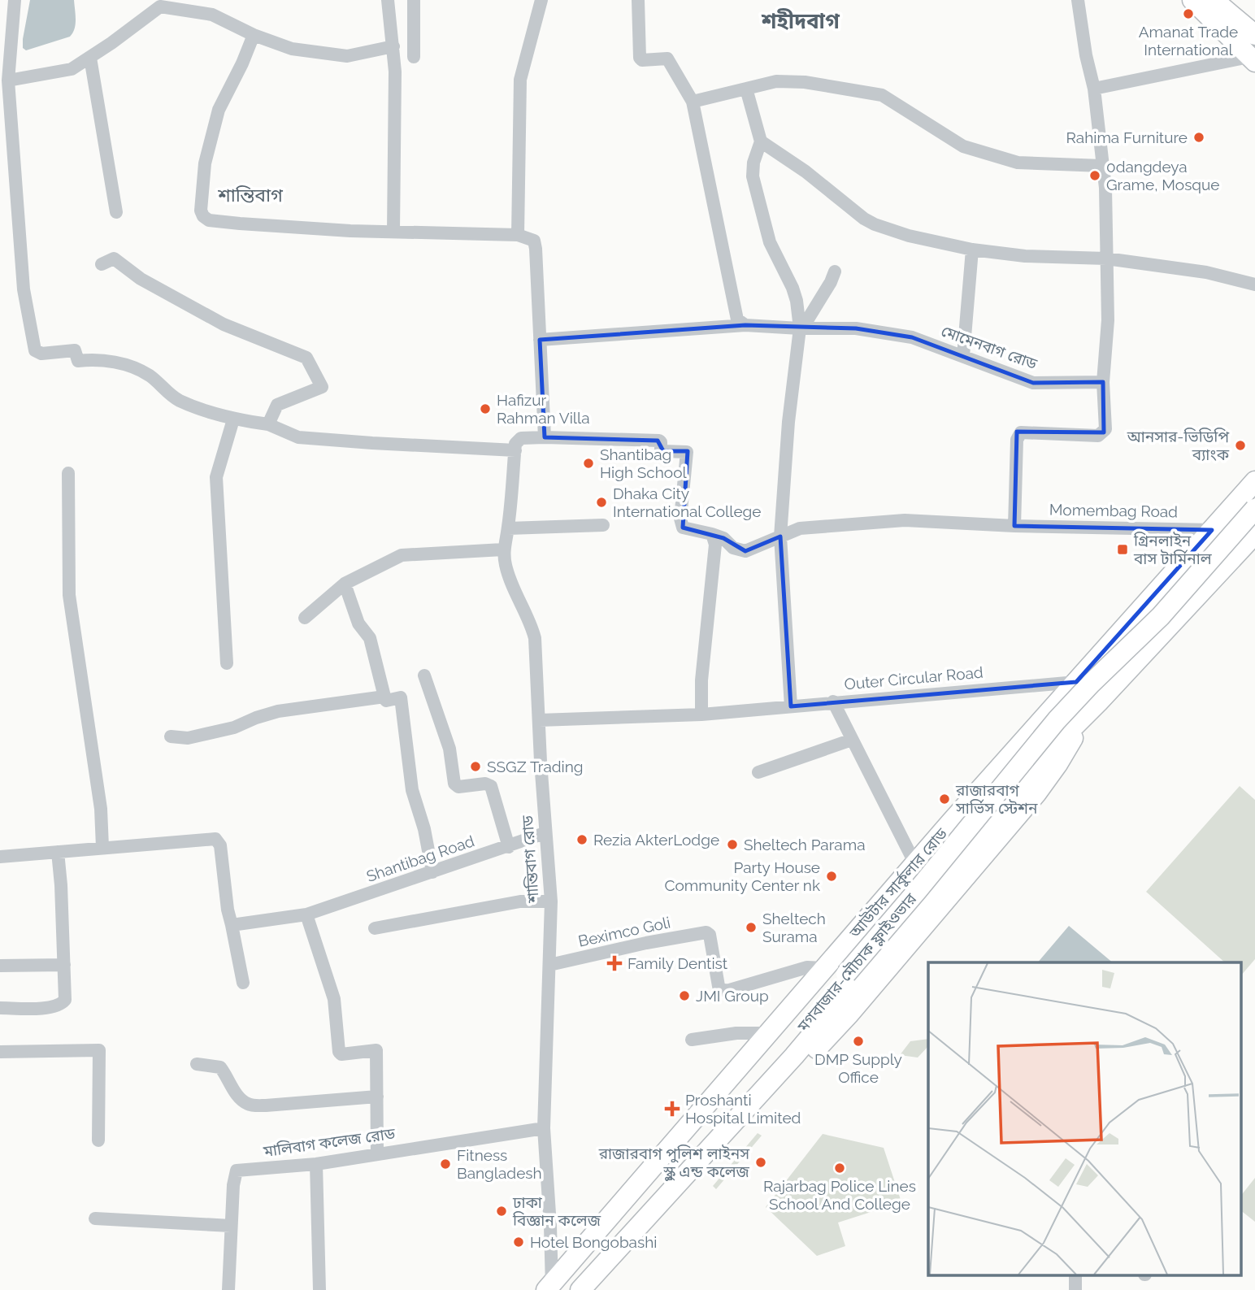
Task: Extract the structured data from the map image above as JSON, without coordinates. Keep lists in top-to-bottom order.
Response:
{
  "streets": {
    "main road": ["আউটার সার্কুলার রোড", "মগবাজার-মৌচাক ফ্লাইওভার"],
    "street": [
      "মোমেনবাগ রোড",
      "Momembag Road",
      "Outer Circular Road",
      "Shantibag Road",
      "শান্তিবাগ রোড",
      "Beximco Goli",
      "মালিবাগ কলেজ রোড"
    ]
  },
  "crossings": [
    ["Momembag Road", "আউটার সার্কুলার রোড"],
    ["Outer Circular Road", "আউটার সার্কুলার রোড"],
    ["Shantibag Road", "শান্তিবাগ রোড"],
    ["শান্তিবাগ রোড", "আউটার সার্কুলার রোড"],
    ["শান্তিবাগ রোড", "Beximco Goli"],
    ["শান্তিবাগ রোড", "মালিবাগ কলেজ রোড"],
    ["আউটার সার্কুলার রোড", "Beximco Goli"]
  ],
  "districts": ["শহীদবাগ", "শান্তিবাগ"],
  "places": {
    "other": [
      "Amanat Trade International",
      "Rahima Furniture",
      "0dangdeya Grame, Mosque",
      "Hafizur Rahman Villa",
      "আনসার-ভিডিপি ব্যাংক",
      "Shantibag High School",
      "Dhaka City International College",
      "SSGZ Trading",
      "রাজারবাগ সার্ভিস স্টেশন",
      "Rezia AkterLodge",
      "Sheltech Parama",
      "Party House Community Center nk",
      "Sheltech Surama",
      "JMI Group",
      "DMP Supply Office",
      "রাজারবাগ পুলিশ লাইনস স্কুল এন্ড কলেজ",
      "Fitness Bangladesh",
      "Rajarbag Police Lines School And College",
      "ঢাকা বিজ্ঞান কলেজ",
      "Hotel Bongobashi"
    ],
    "transit": ["গ্রিনলাইন বাস টার্মিনাল"],
    "health": ["Family Dentist", "Proshanti Hospital Limited"]
  }
}
